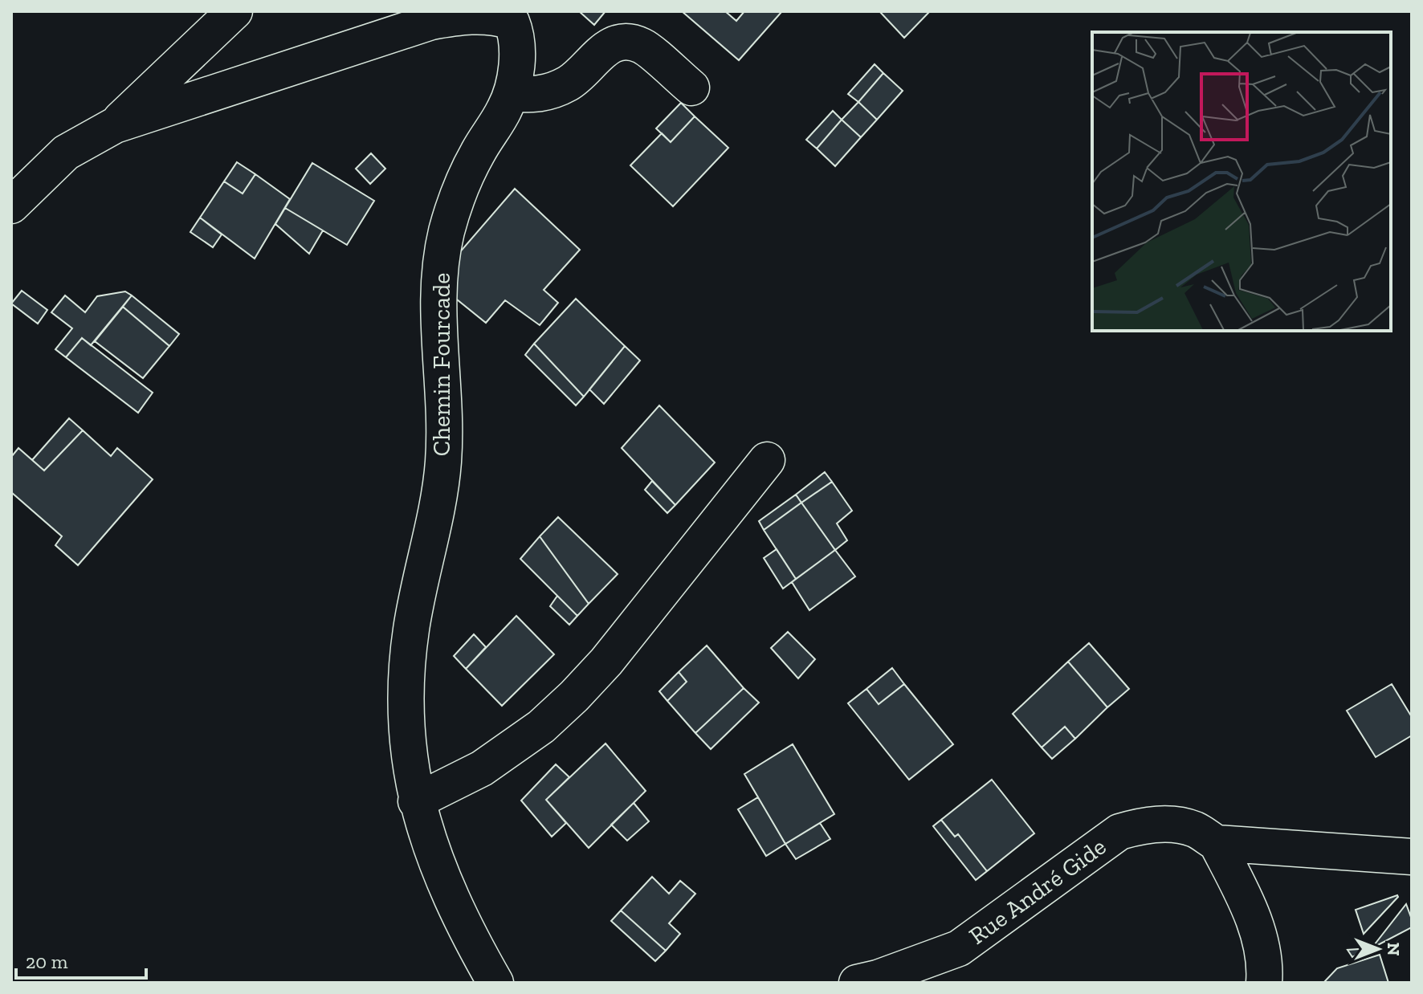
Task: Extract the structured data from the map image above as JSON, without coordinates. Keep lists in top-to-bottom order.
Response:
{
  "streets": {
    "street": ["Chemin Fourcade", "Rue André Gide"]
  },
  "scale_bar": "20 m",
  "north": "right"
}
